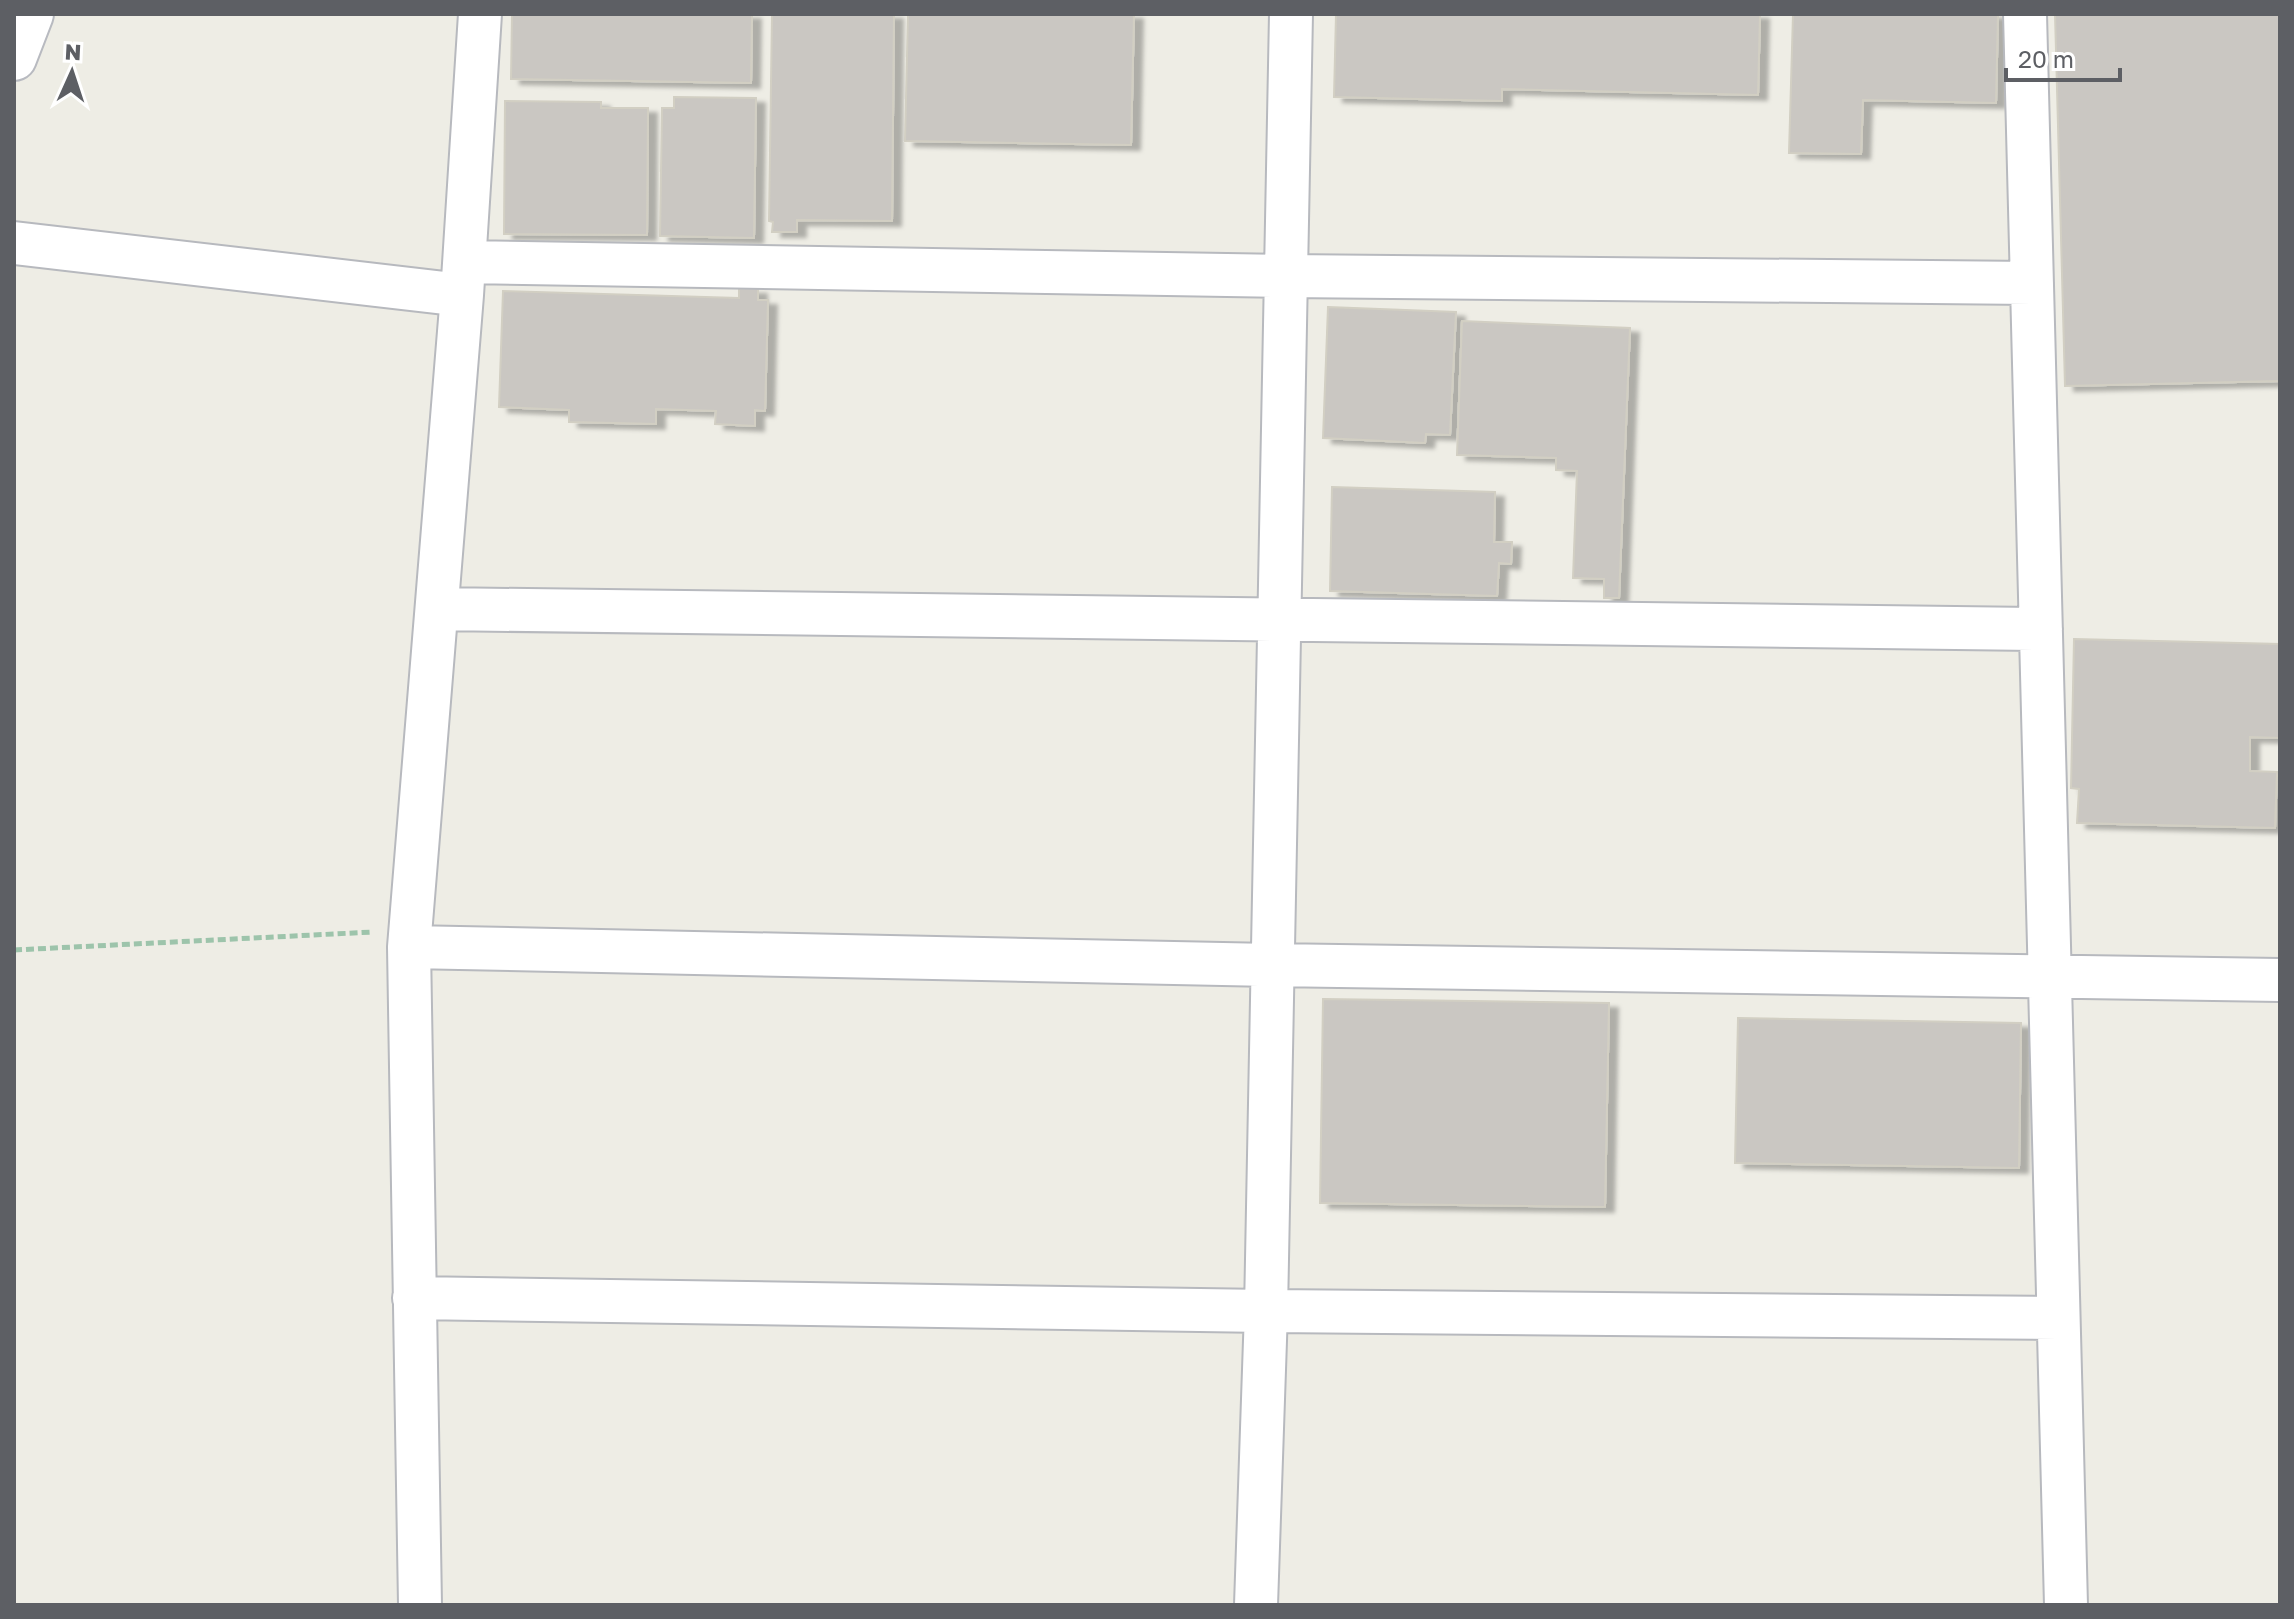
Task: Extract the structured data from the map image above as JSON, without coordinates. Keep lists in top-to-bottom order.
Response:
{
  "scale_bar": "20 m",
  "north": "top"
}
